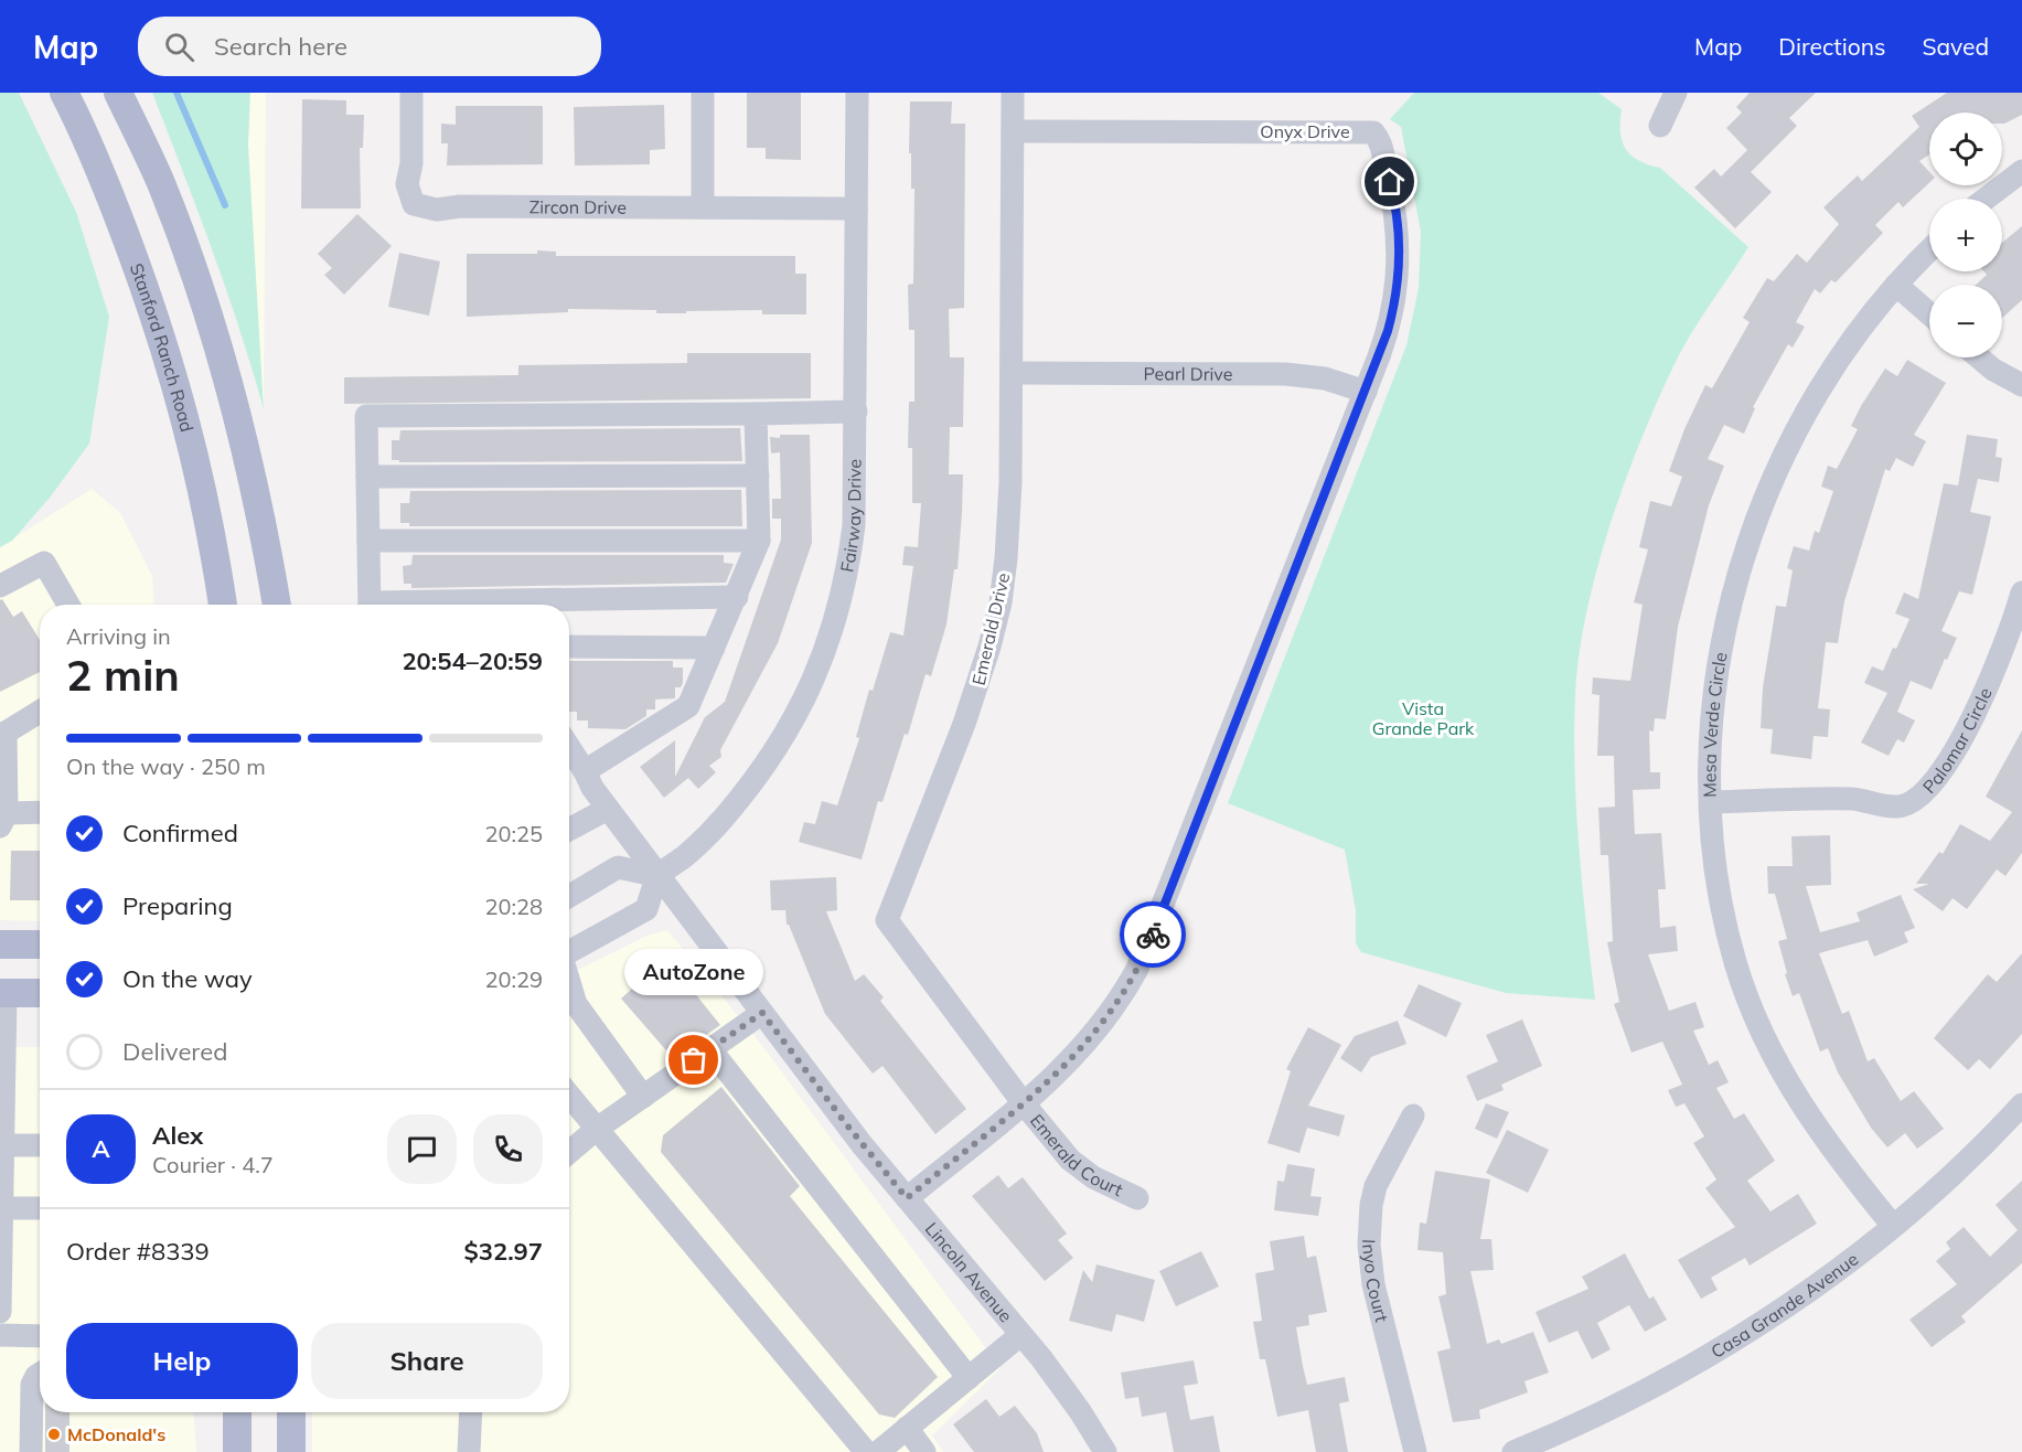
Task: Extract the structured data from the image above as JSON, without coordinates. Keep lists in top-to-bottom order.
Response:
{
  "streets": {
    "main road": ["Stanford Ranch Road"],
    "street": [
      "Onyx Drive",
      "Zircon Drive",
      "Pearl Drive",
      "Fairway Drive",
      "Emerald Drive",
      "Mesa Verde Circle",
      "Palomar Circle",
      "Emerald Court",
      "Lincoln Avenue",
      "Inyo Court",
      "Casa Grande Avenue"
    ]
  },
  "crossings": [
    ["Onyx Drive", "Pearl Drive"],
    ["Onyx Drive", "Emerald Drive"],
    ["Onyx Drive", "Emerald Court"],
    ["Onyx Drive", "Lincoln Avenue"],
    ["Zircon Drive", "Fairway Drive"],
    ["Pearl Drive", "Emerald Drive"],
    ["Fairway Drive", "Lincoln Avenue"],
    ["Emerald Drive", "Emerald Court"],
    ["Mesa Verde Circle", "Palomar Circle"],
    ["Mesa Verde Circle", "Casa Grande Avenue"]
  ],
  "parks": ["Vista Grande Park"],
  "places": ["AutoZone", "McDonald's"],
  "page": {
    "header": "Map",
    "search": "Search here",
    "nav": ["Map", "Directions", "Saved"],
    "map_buttons": ["+", "−"],
    "heading": ["2 min", "Arriving in", "20:54–20:59"],
    "panel": [
      "Alex",
      "Courier · 4.7",
      "Order #8339",
      "$32.97"
    ],
    "bar": "On the way · 250 m",
    "list": [
      ["Confirmed", "20:25"],
      ["Preparing", "20:28"],
      ["On the way", "20:29"],
      "Delivered"
    ],
    "bubble": "AutoZone",
    "round": "A",
    "buttons": ["Help", "Share"]
  }
}
